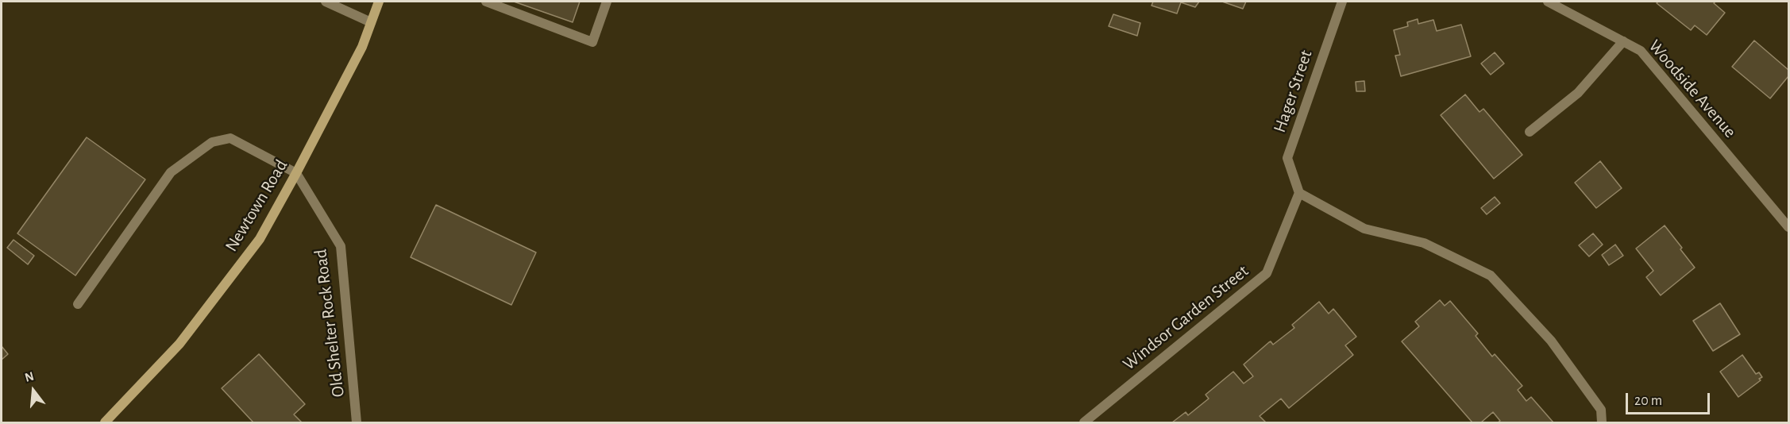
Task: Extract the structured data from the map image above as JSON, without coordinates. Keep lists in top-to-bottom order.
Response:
{
  "streets": {
    "main road": ["Newtown Road"],
    "street": [
      "Woodside Avenue",
      "Hager Street",
      "Windsor Garden Street",
      "Old Shelter Rock Road"
    ]
  },
  "crossings": [
    ["Hager Street", "Windsor Garden Street"],
    ["Newtown Road", "Old Shelter Rock Road"]
  ],
  "scale_bar": "20 m",
  "north": "top"
}
